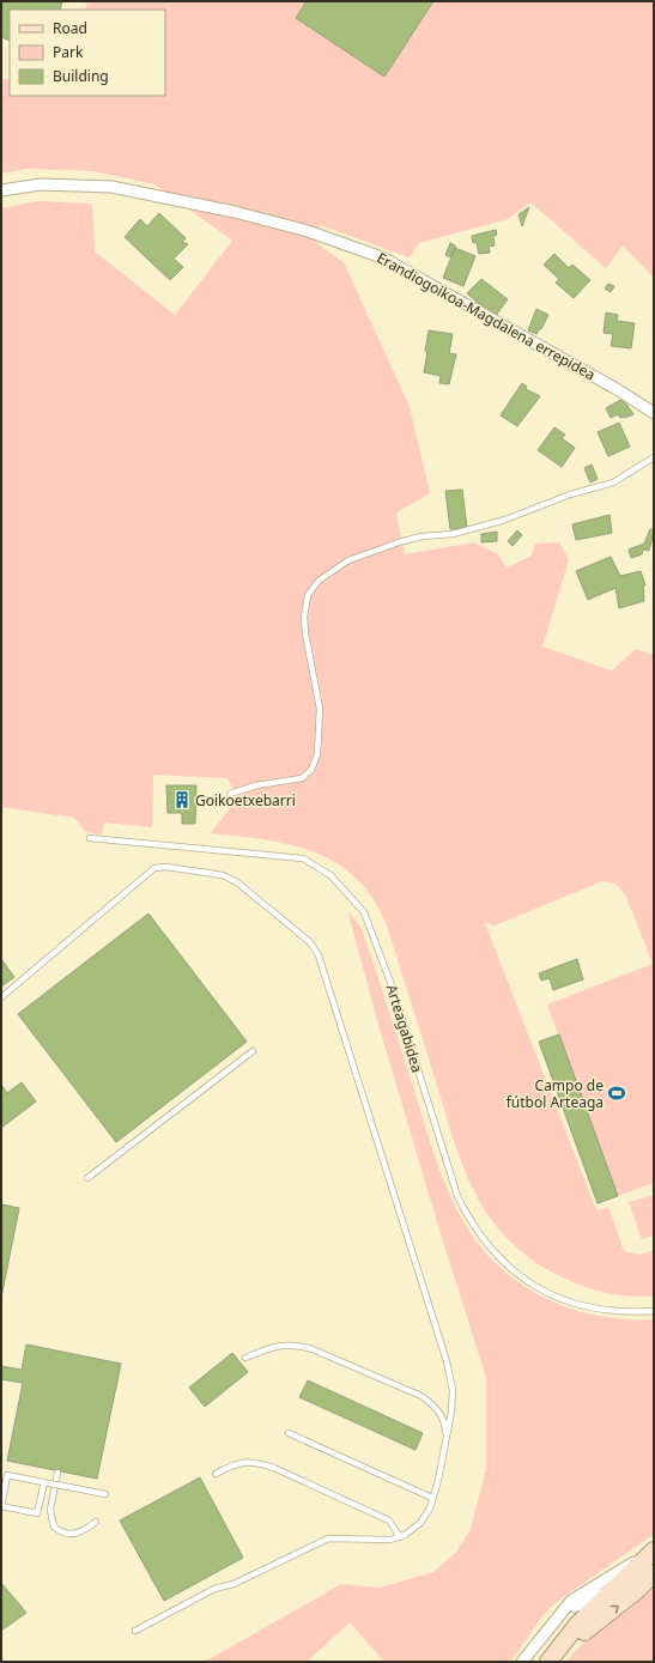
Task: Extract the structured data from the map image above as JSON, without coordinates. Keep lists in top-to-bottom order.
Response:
{
  "streets": {
    "street": ["Erandiogoikoa-Magdalena errepidea"],
    "lane": ["Arteagabidea"]
  },
  "places": {
    "building": ["Goikoetxebarri"],
    "sports": ["Campo de fútbol Arteaga"]
  },
  "legend": ["Road", "Park", "Building"]
}
